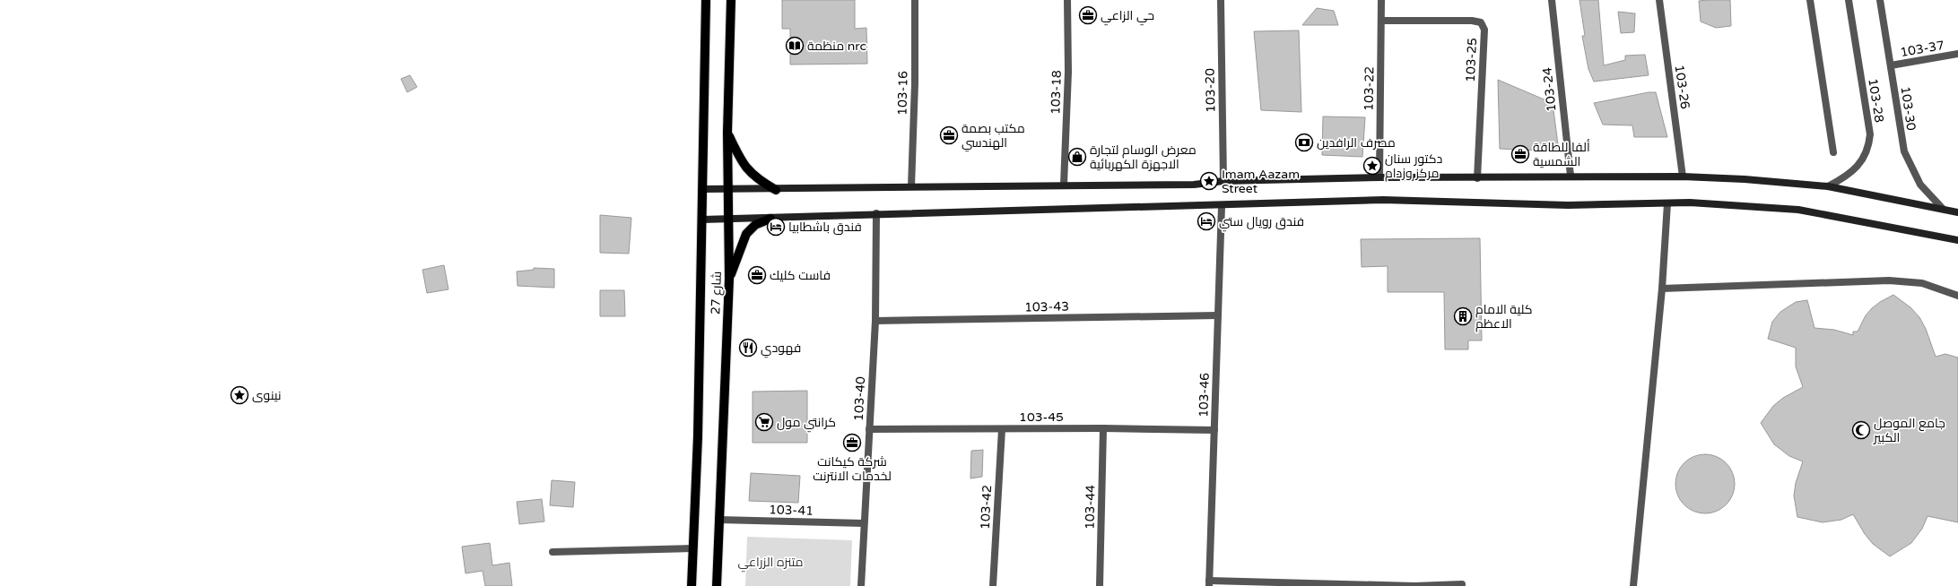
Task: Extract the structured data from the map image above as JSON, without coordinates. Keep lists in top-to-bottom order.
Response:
{
  "streets": {
    "main road": ["شارع 27"],
    "street": [
      "103-37",
      "103-25",
      "103-26",
      "103-22",
      "103-24",
      "103-20",
      "103-18",
      "103-16",
      "103-28",
      "103-30",
      "103-43",
      "103-46",
      "103-40",
      "103-45",
      "103-42",
      "103-44",
      "103-41"
    ]
  },
  "crossings": [
    ["103-37", "103-30"],
    ["103-25", "103-22"],
    ["شارع 27", "103-41"],
    ["103-43", "103-46"],
    ["103-43", "103-40"],
    ["103-46", "103-45"],
    ["103-40", "103-45"],
    ["103-40", "103-41"],
    ["103-45", "103-42"],
    ["103-45", "103-44"]
  ],
  "parks": ["متنزه الزراعي"],
  "places": {
    "office": [
      "حي الزاعي",
      "مكتب بصمة الهندسي",
      "ألفا للطاقة الشمسية",
      "فاست كليك",
      "شركة كيكانت لخدمات الانترنت"
    ],
    "library": ["منظمة nrc"],
    "bank": ["مصرف الرافدين"],
    "shop": ["معرض الوسام لتجارة الاجهزة الكهربائية"],
    "place": ["دكتور سنان مركز وزدام", "Imam Aazam Street", "نينوى"],
    "hotel": ["فندق رويال ستي", "فندق باشطابيا"],
    "building": ["كلية الامام الاعظم"],
    "restaurant": ["فهودي"],
    "supermarket": ["كرانتي مول"],
    "mosque": ["جامع الموصل الكبير"]
  }
}
